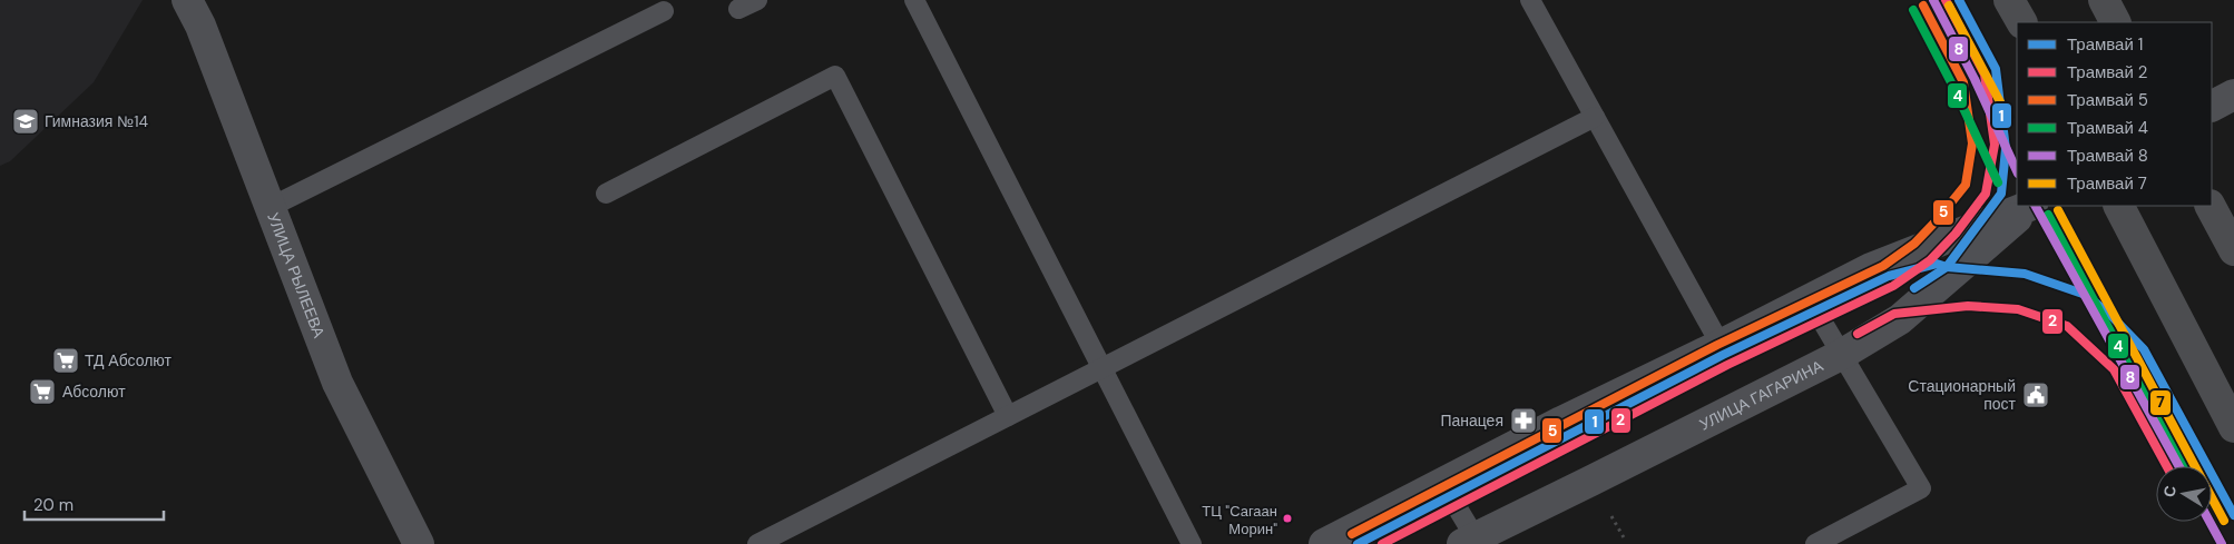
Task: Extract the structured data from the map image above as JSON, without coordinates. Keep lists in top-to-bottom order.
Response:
{
  "streets": {
    "street": ["УЛИЦА РЫЛЕЕВА", "УЛИЦА ГАГАРИНА"]
  },
  "places": {
    "school or university": ["Гимназия №14"],
    "supermarket": ["ТД Абсолют", "Абсолют"],
    "public building": ["Стационарный пост"],
    "pharmacy": ["Панацея"],
    "other": ["ТЦ \"Сагаан Морин\""]
  },
  "lines": [
    "tram line 1",
    "tram line 2",
    "tram line 8",
    "tram line 5",
    "tram line 7",
    "tram line 4"
  ],
  "legend": [
    "Трамвай 1",
    "Трамвай 2",
    "Трамвай 5",
    "Трамвай 4",
    "Трамвай 8",
    "Трамвай 7"
  ],
  "scale_bar": "20 m",
  "north": "left"
}
